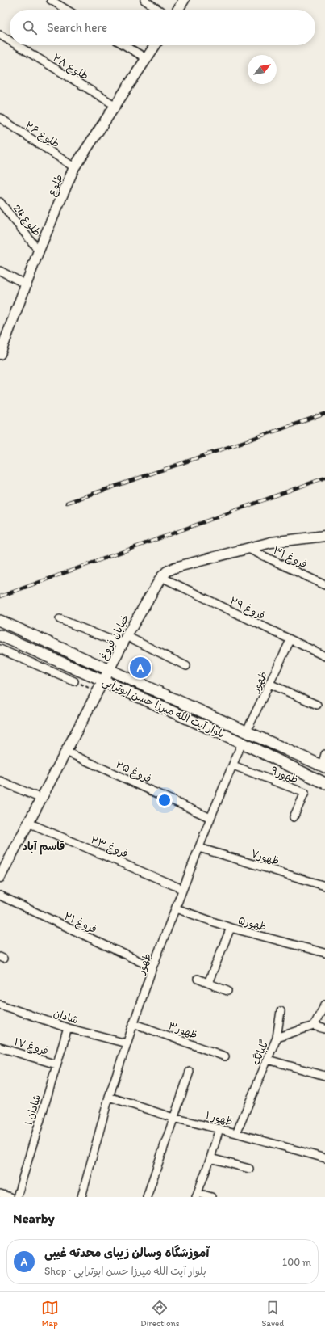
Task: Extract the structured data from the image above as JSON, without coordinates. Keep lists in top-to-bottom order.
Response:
{
  "streets": {
    "main road": ["بلوار آیت الله میرزا حسن ابوترابی"],
    "street": [
      "طلوع ۲۸",
      "طلوع ۲۶",
      "طلوع",
      "طلوع 24",
      "فروغ ۳۱",
      "فروغ ۲۹",
      "خیابان فروغ",
      "ظهور",
      "فروغ ۲۵",
      "ظهور۹",
      "فروغ ۲۳",
      "ظهور۷",
      "فروغ ۲۱",
      "ظهور۵",
      "شادان",
      "ظهور۳",
      "فروغ ۱۷",
      "گلبانگ",
      "شادان ۱",
      "ظهور ۱"
    ]
  },
  "crossings": [
    ["طلوع ۲۸", "طلوع"],
    ["طلوع ۲۶", "طلوع"],
    ["طلوع", "طلوع 24"],
    ["فروغ ۳۱", "خیابان فروغ"],
    ["فروغ ۲۹", "خیابان فروغ"],
    ["فروغ ۲۹", "ظهور"],
    ["خیابان فروغ", "بلوار آیت الله میرزا حسن ابوترابی"],
    ["خیابان فروغ", "فروغ ۲۵"],
    ["خیابان فروغ", "فروغ ۲۳"],
    ["ظهور", "بلوار آیت الله میرزا حسن ابوترابی"],
    ["ظهور", "فروغ ۲۵"],
    ["ظهور", "ظهور۹"],
    ["ظهور", "فروغ ۲۳"],
    ["ظهور", "ظهور۷"],
    ["ظهور", "فروغ ۲۱"],
    ["ظهور", "ظهور۵"],
    ["ظهور", "شادان"],
    ["ظهور", "ظهور۳"],
    ["ظهور", "ظهور ۱"],
    ["شادان", "شادان ۱"],
    ["فروغ ۱۷", "شادان ۱"],
    ["گلبانگ", "ظهور ۱"]
  ],
  "districts": ["قاسم آباد"],
  "north": "top right",
  "page": {
    "search": "Search here",
    "pins": "A",
    "heading": "Nearby",
    "list": [
      {
        "mark": "A",
        "name": "آموزشگاه وسالن زیبای محدثه غیبی",
        "note": "Shop · بلوار آیت الله میرزا حسن ابوترابی",
        "value": "100 m"
      }
    ],
    "nav": ["Map", "Directions", "Saved"]
  }
}
